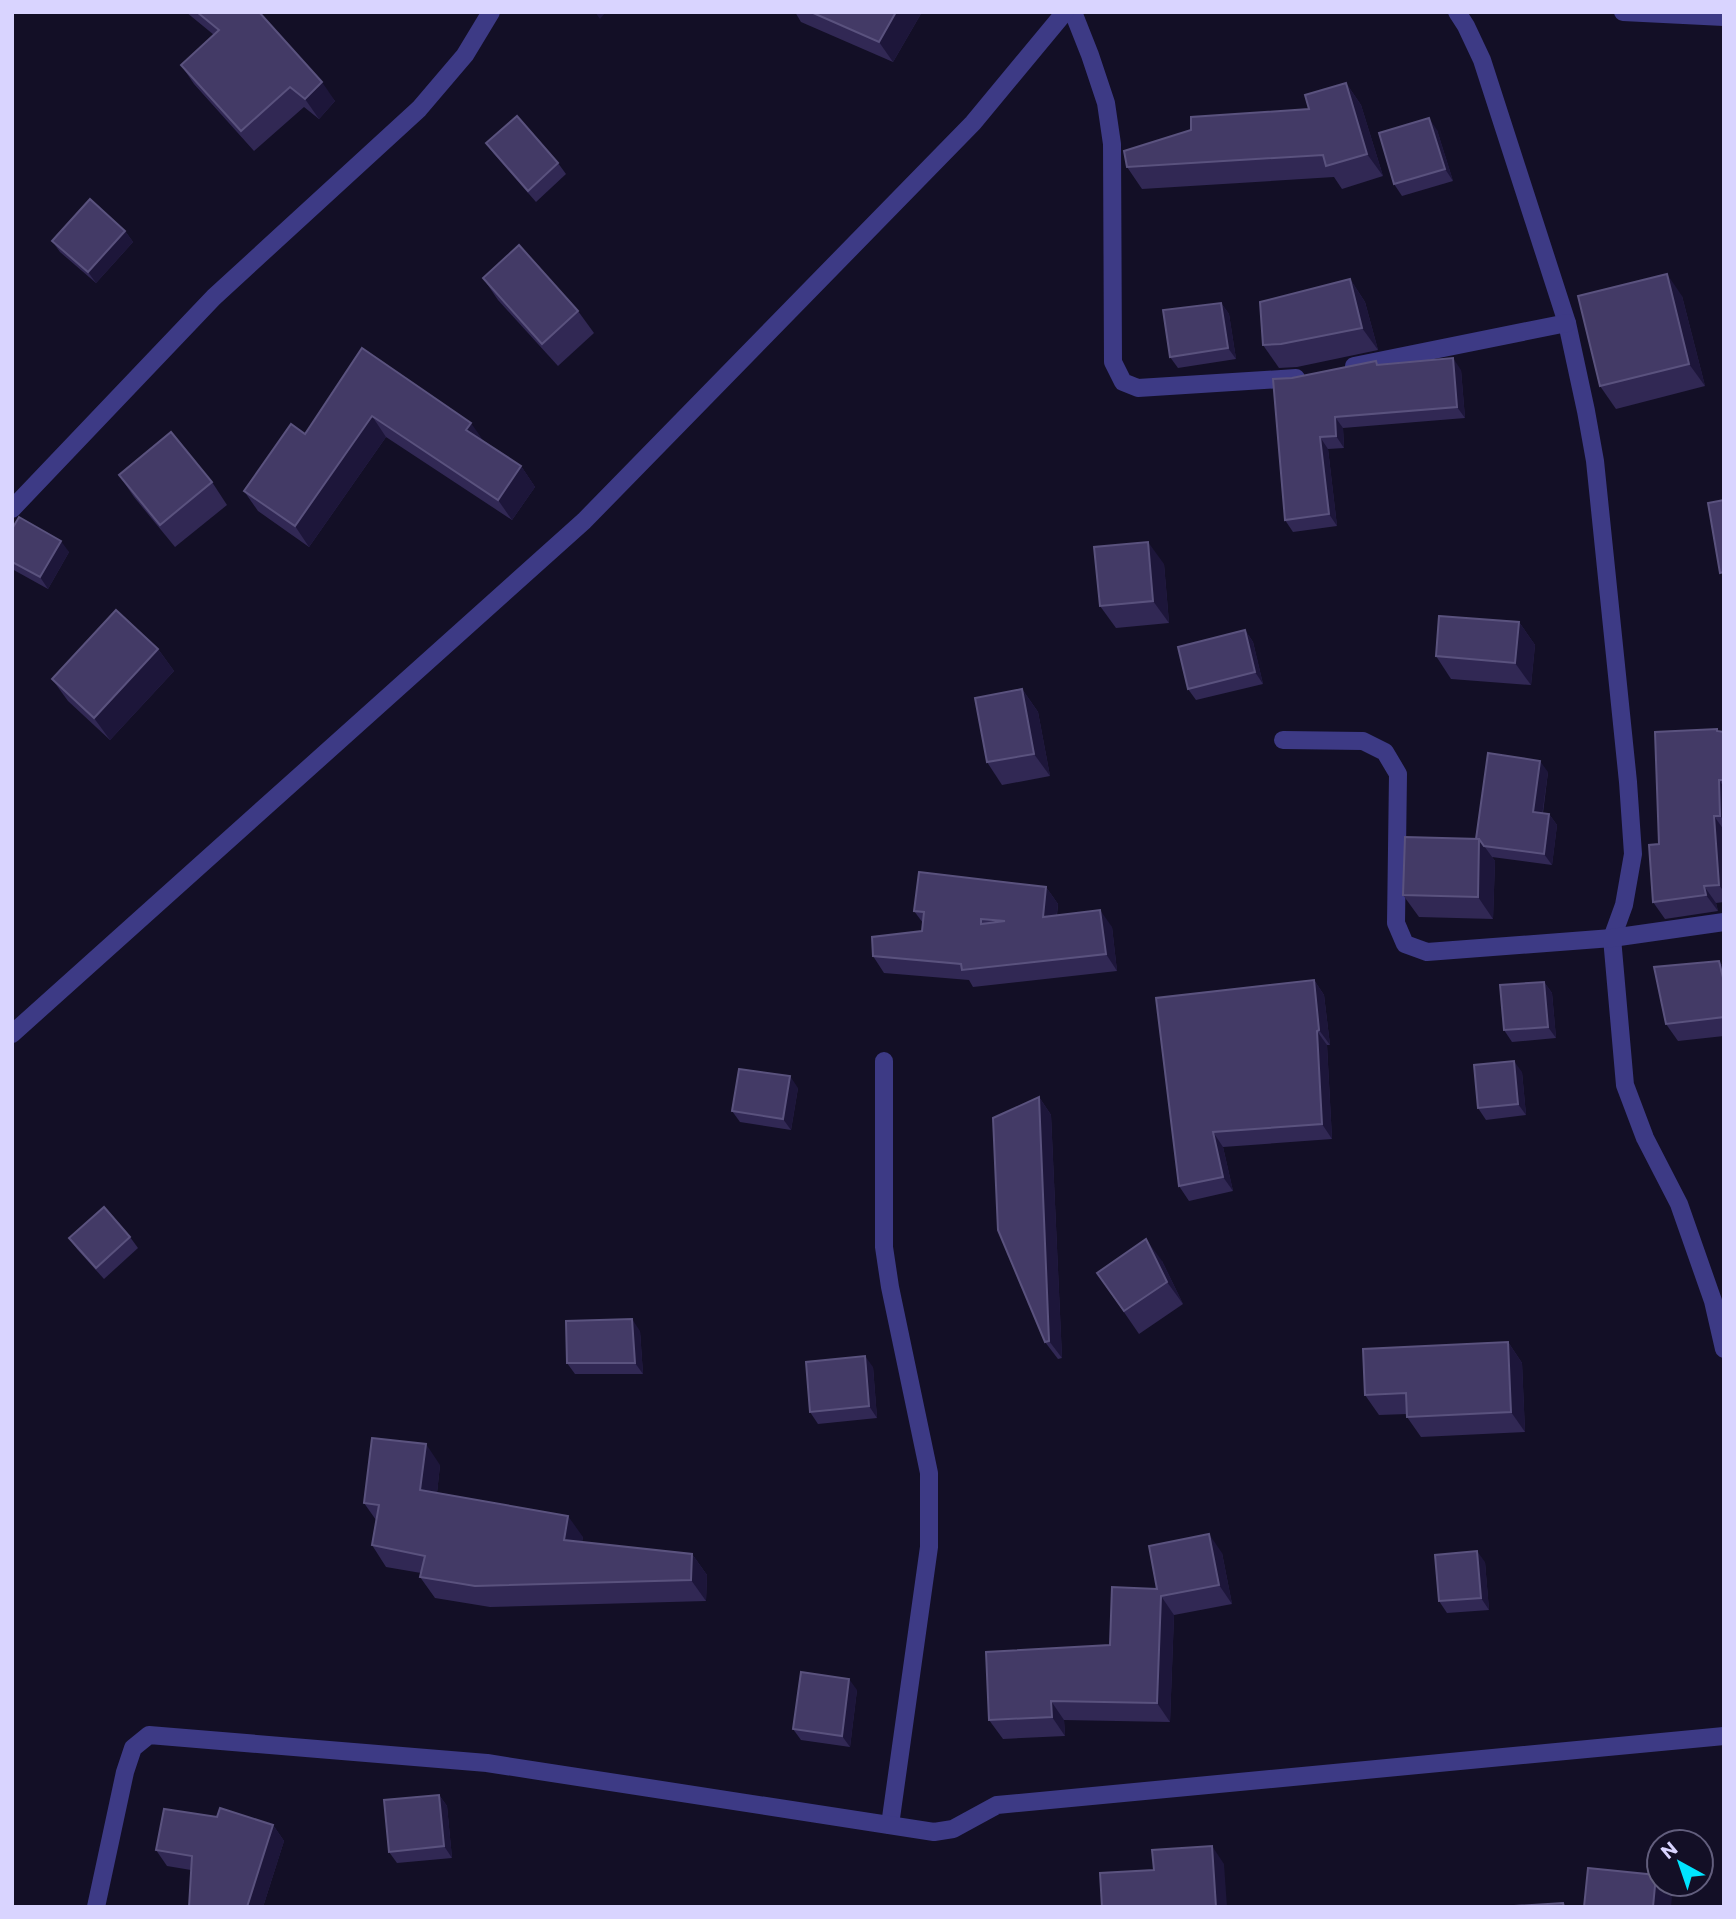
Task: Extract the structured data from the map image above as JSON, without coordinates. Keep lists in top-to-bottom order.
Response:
{
  "north": "top left"
}
